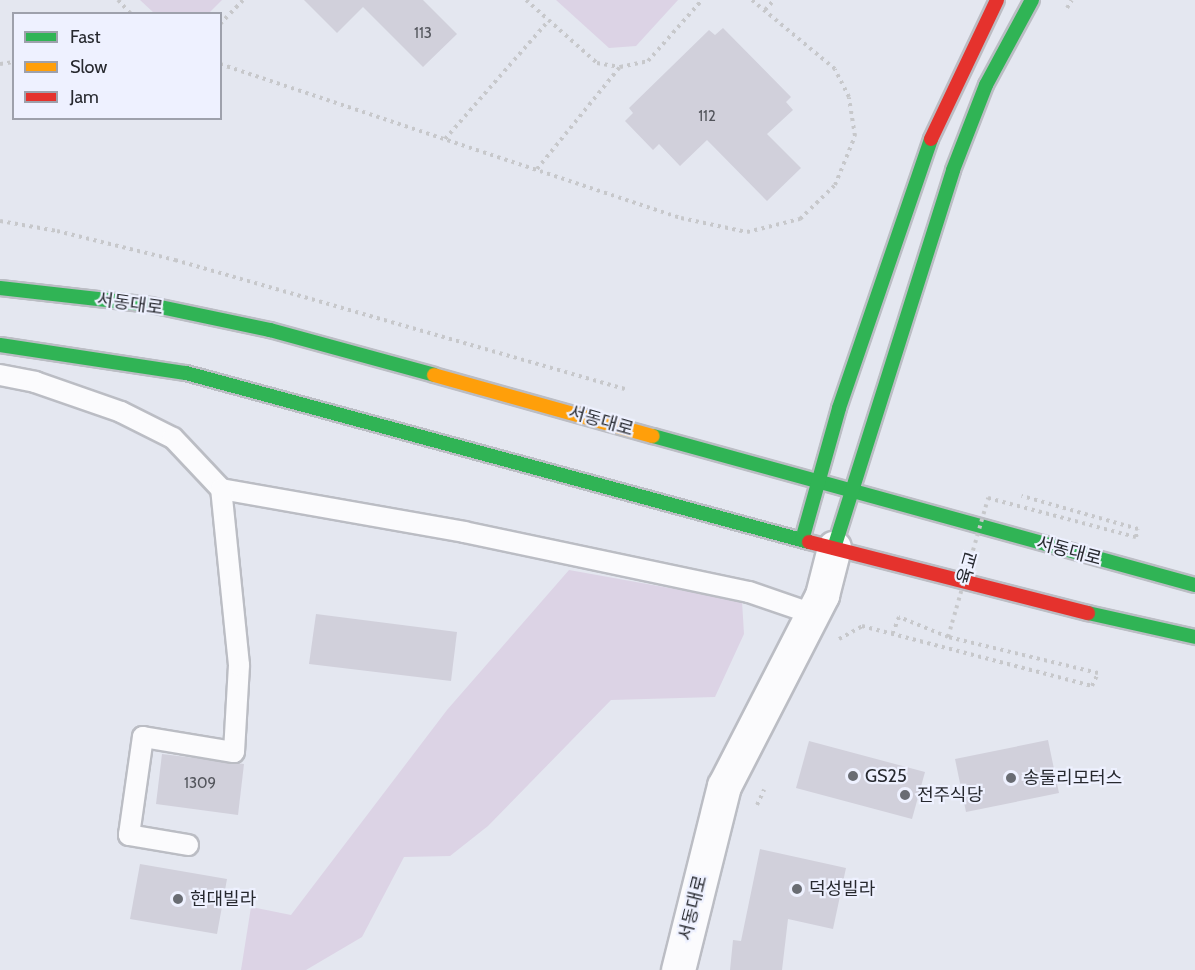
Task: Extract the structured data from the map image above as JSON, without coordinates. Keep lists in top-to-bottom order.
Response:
{
  "streets": {
    "main road": ["서동대로"],
    "path": ["육교"]
  },
  "places": [
    "GS25",
    "송둘리모터스",
    "전주식당",
    "덕성빌라",
    "현대빌라"
  ],
  "house_numbers": ["113", "112", "1309"],
  "legend": ["Fast", "Slow", "Jam"]
}
